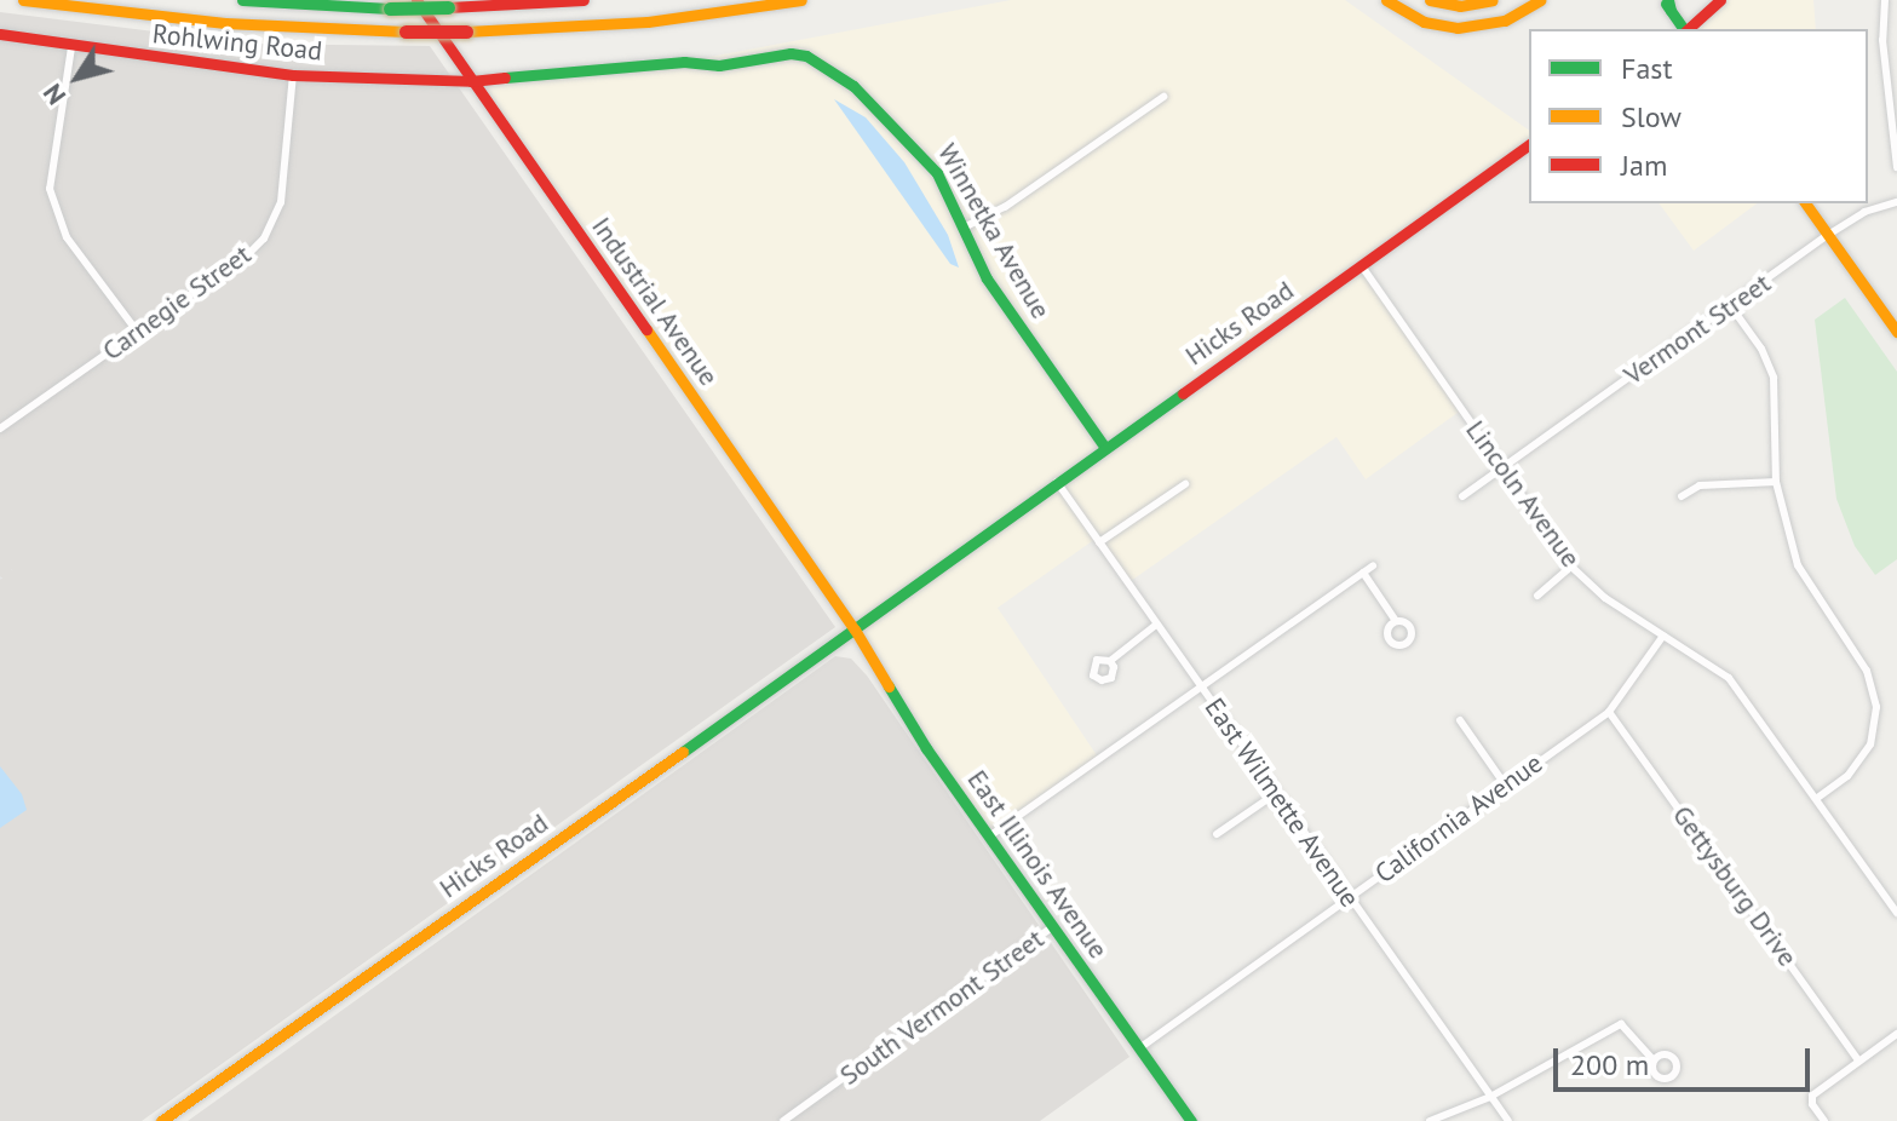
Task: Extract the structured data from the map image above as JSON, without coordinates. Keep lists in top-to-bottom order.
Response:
{
  "streets": {
    "main road": [
      "Rohlwing Road",
      "Winnetka Avenue",
      "Industrial Avenue",
      "Hicks Road",
      "East Illinois Avenue"
    ],
    "street": [
      "Carnegie Street",
      "Vermont Street",
      "Lincoln Avenue",
      "East Wilmette Avenue",
      "California Avenue",
      "Gettysburg Drive",
      "South Vermont Street"
    ]
  },
  "crossings": [
    ["Rohlwing Road", "Winnetka Avenue"],
    ["Rohlwing Road", "Industrial Avenue"],
    ["Rohlwing Road", "Carnegie Street"],
    ["Winnetka Avenue", "Industrial Avenue"],
    ["Winnetka Avenue", "Hicks Road"],
    ["Industrial Avenue", "Hicks Road"],
    ["Industrial Avenue", "East Illinois Avenue"],
    ["Hicks Road", "Lincoln Avenue"],
    ["Hicks Road", "East Wilmette Avenue"],
    ["Hicks Road", "East Illinois Avenue"],
    ["Vermont Street", "Lincoln Avenue"],
    ["Lincoln Avenue", "California Avenue"],
    ["East Wilmette Avenue", "California Avenue"],
    ["California Avenue", "East Illinois Avenue"],
    ["California Avenue", "Gettysburg Drive"],
    ["East Illinois Avenue", "South Vermont Street"]
  ],
  "legend": ["Fast", "Slow", "Jam"],
  "scale_bar": "200 m",
  "north": "bottom left"
}
